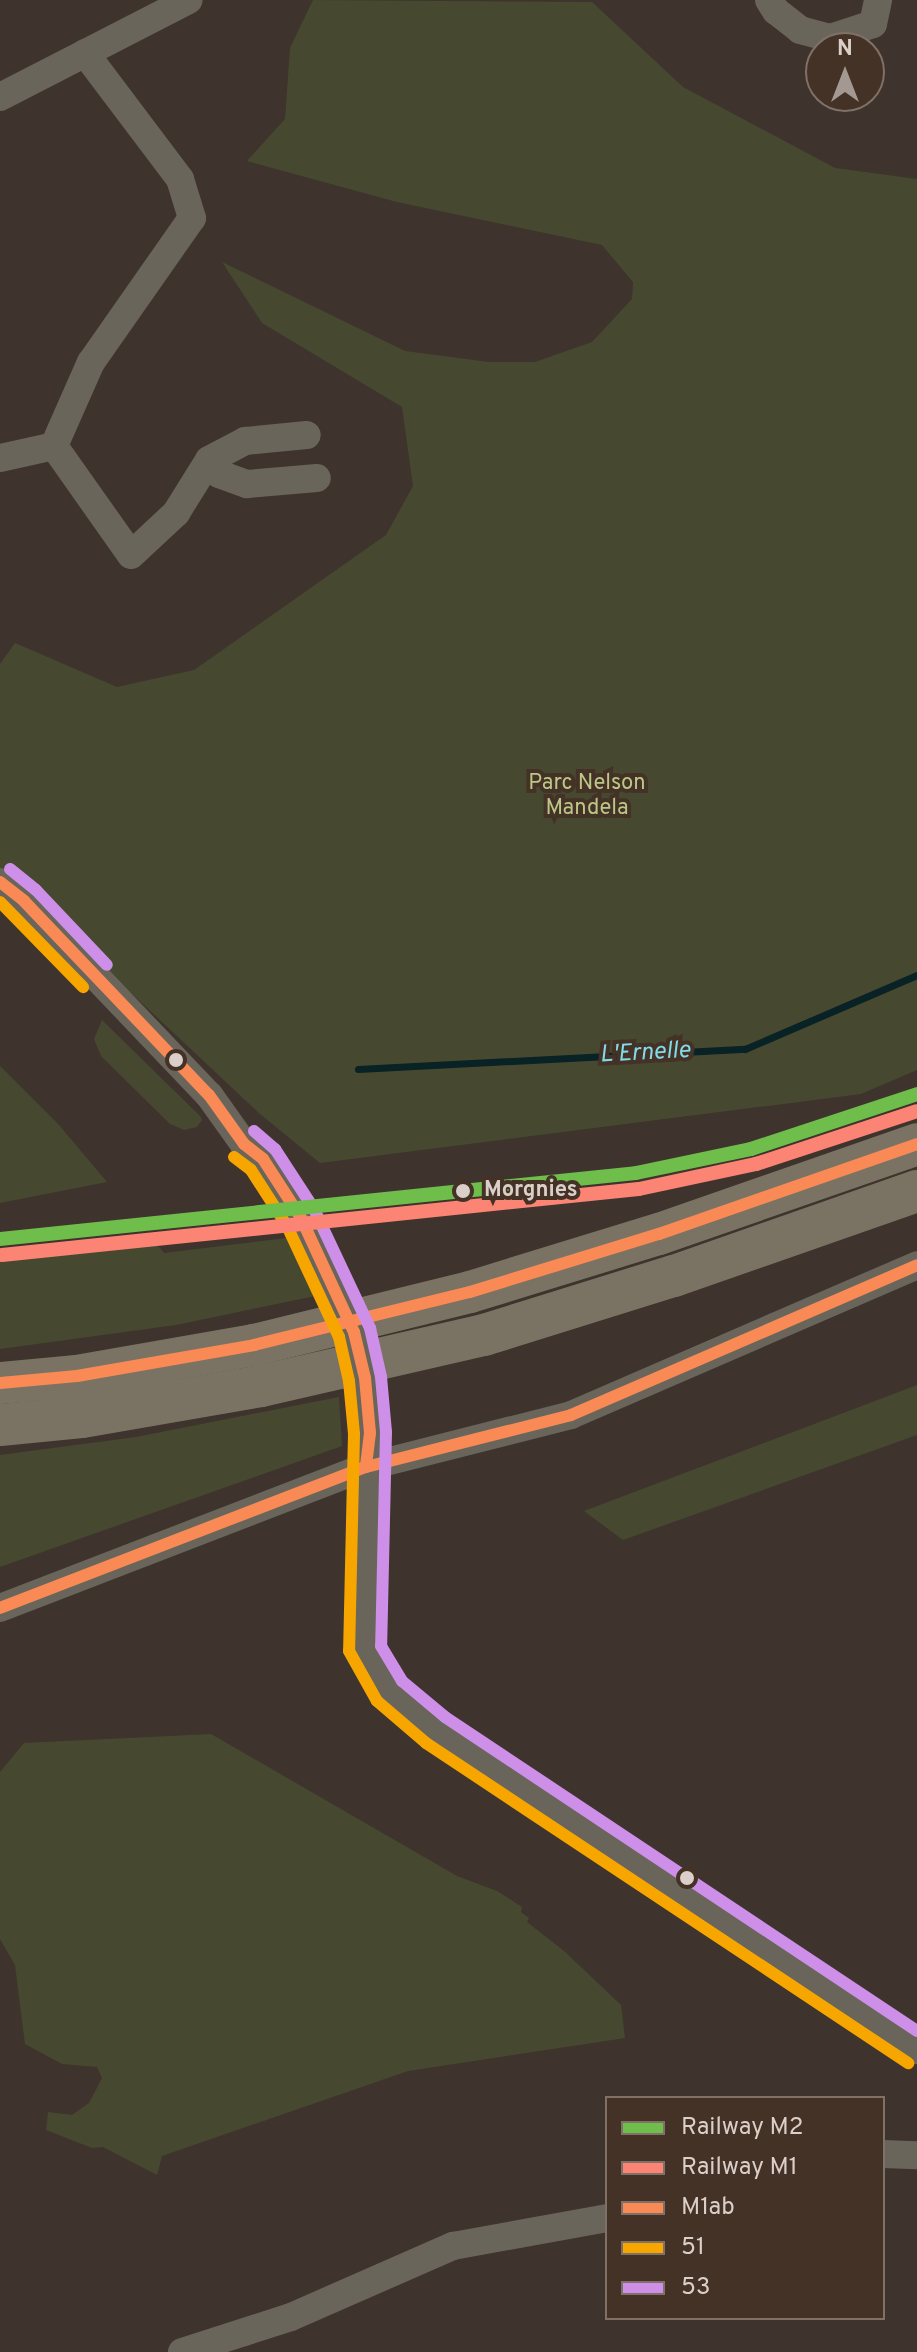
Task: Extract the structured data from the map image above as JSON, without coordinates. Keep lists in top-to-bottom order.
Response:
{
  "water": ["L'Ernelle"],
  "parks": ["Parc Nelson Mandela"],
  "places": ["Morgnies"],
  "lines": [
    "transit line 53",
    "transit line M1ab",
    "transit line 51",
    "rail line M2",
    "rail line M1"
  ],
  "legend": [
    "Railway M2",
    "Railway M1",
    "M1ab",
    "51",
    "53"
  ],
  "north": "top"
}
